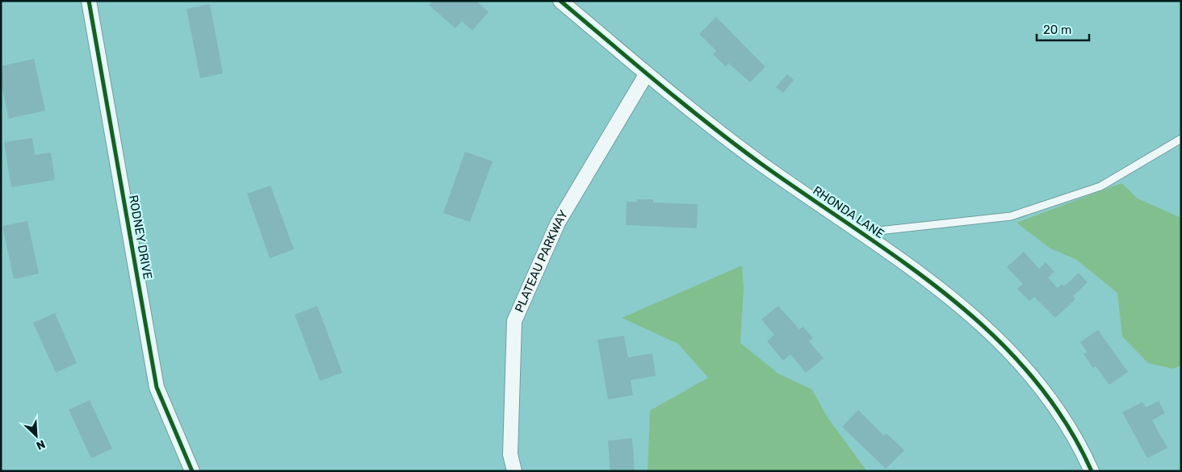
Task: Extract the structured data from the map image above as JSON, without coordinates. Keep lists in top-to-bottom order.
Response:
{
  "streets": {
    "street": ["RHONDA LANE", "RODNEY DRIVE", "PLATEAU PARKWAY"]
  },
  "crossings": [
    ["RHONDA LANE", "PLATEAU PARKWAY"]
  ],
  "scale_bar": "20 m",
  "north": "bottom right"
}
